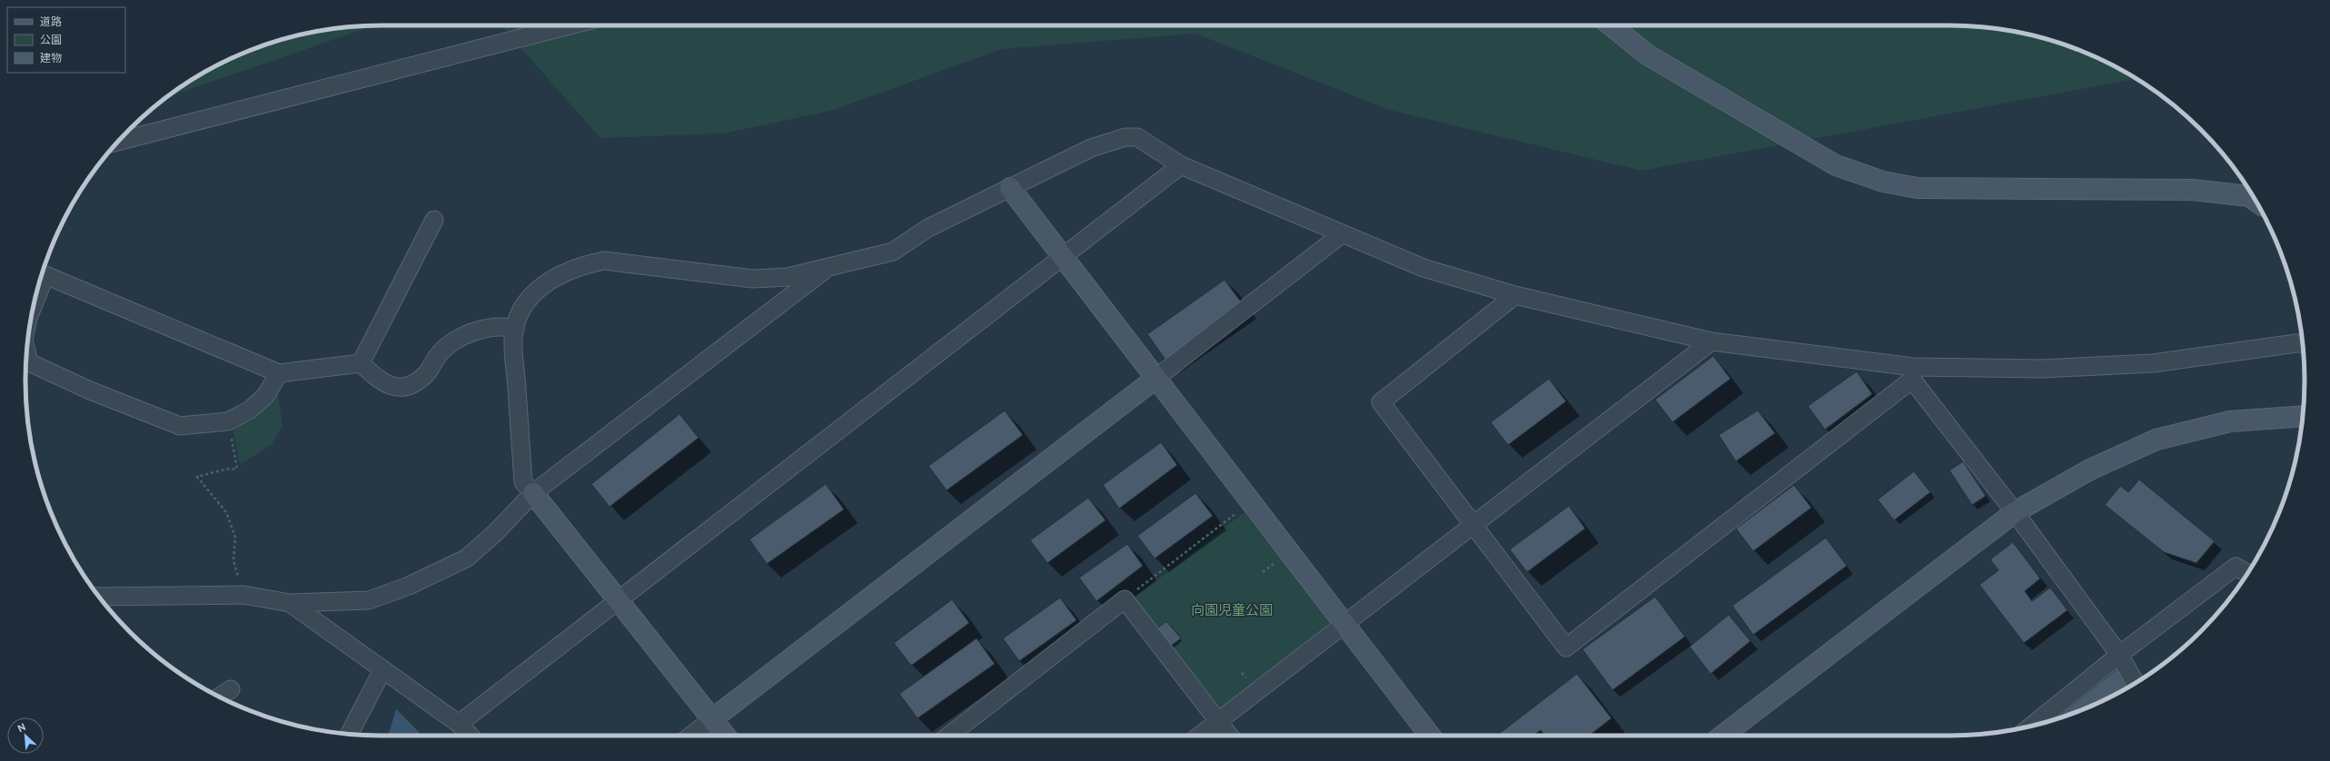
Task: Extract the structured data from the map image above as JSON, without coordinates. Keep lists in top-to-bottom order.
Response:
{
  "parks": ["向園児童公園"],
  "legend": ["道路", "公園", "建物"],
  "north": "top left"
}
